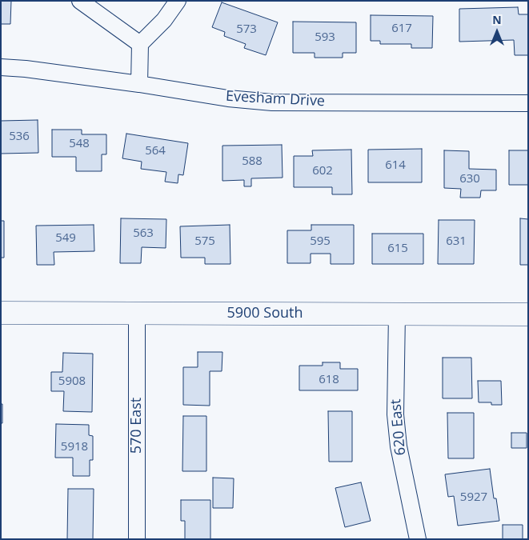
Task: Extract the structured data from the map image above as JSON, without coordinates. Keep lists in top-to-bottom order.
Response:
{
  "streets": {
    "main road": ["5900 South"],
    "street": ["Evesham Drive", "570 East", "620 East"]
  },
  "crossings": [
    ["5900 South", "570 East"],
    ["5900 South", "620 East"]
  ],
  "house_numbers": [
    "617",
    "573",
    "593",
    "536",
    "548",
    "564",
    "588",
    "614",
    "602",
    "630",
    "563",
    "549",
    "575",
    "595",
    "631",
    "615",
    "618",
    "5908",
    "5918",
    "5927"
  ],
  "north": "top"
}
